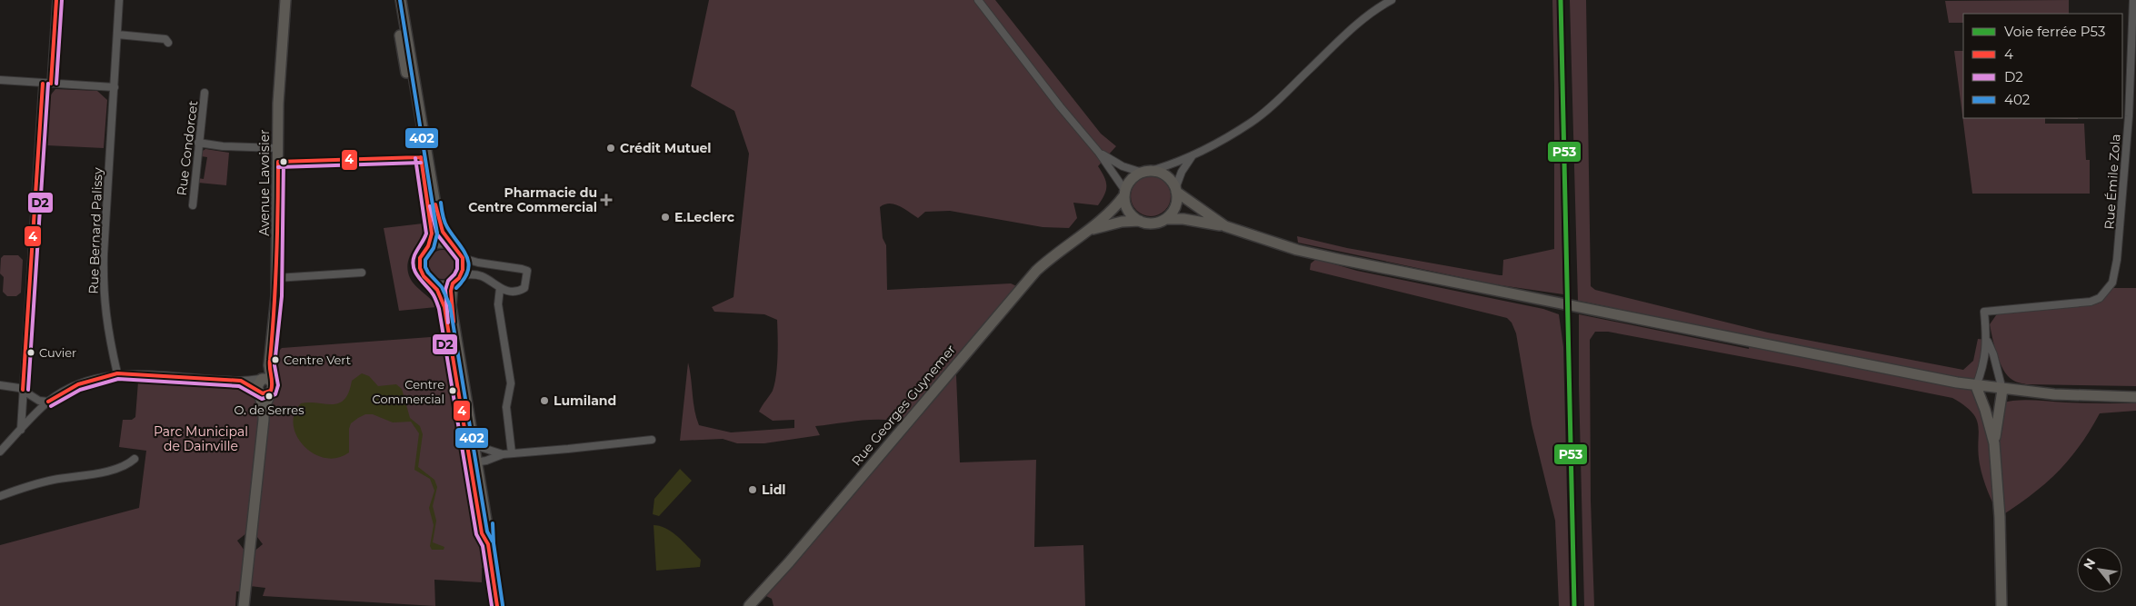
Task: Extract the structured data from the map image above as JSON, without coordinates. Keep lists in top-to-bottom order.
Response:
{
  "streets": {
    "street": [
      "Rue Condorcet",
      "Rue Émile Zola",
      "Avenue Lavoisier",
      "Rue Bernard Palissy",
      "Rue Georges Guynemer"
    ]
  },
  "parks": ["Parc Municipal de Dainville"],
  "places": {
    "other": [
      "Crédit Mutuel",
      "E.Leclerc",
      "Cuvier",
      "Centre Vert",
      "Centre Commercial",
      "O. de Serres",
      "Lumiland",
      "Lidl"
    ],
    "health": ["Pharmacie du Centre Commercial"]
  },
  "lines": [
    "rail line P53",
    "transit line 4",
    "transit line D2",
    "transit line 402"
  ],
  "legend": [
    "Voie ferrée P53",
    "4",
    "D2",
    "402"
  ],
  "north": "top left"
}
